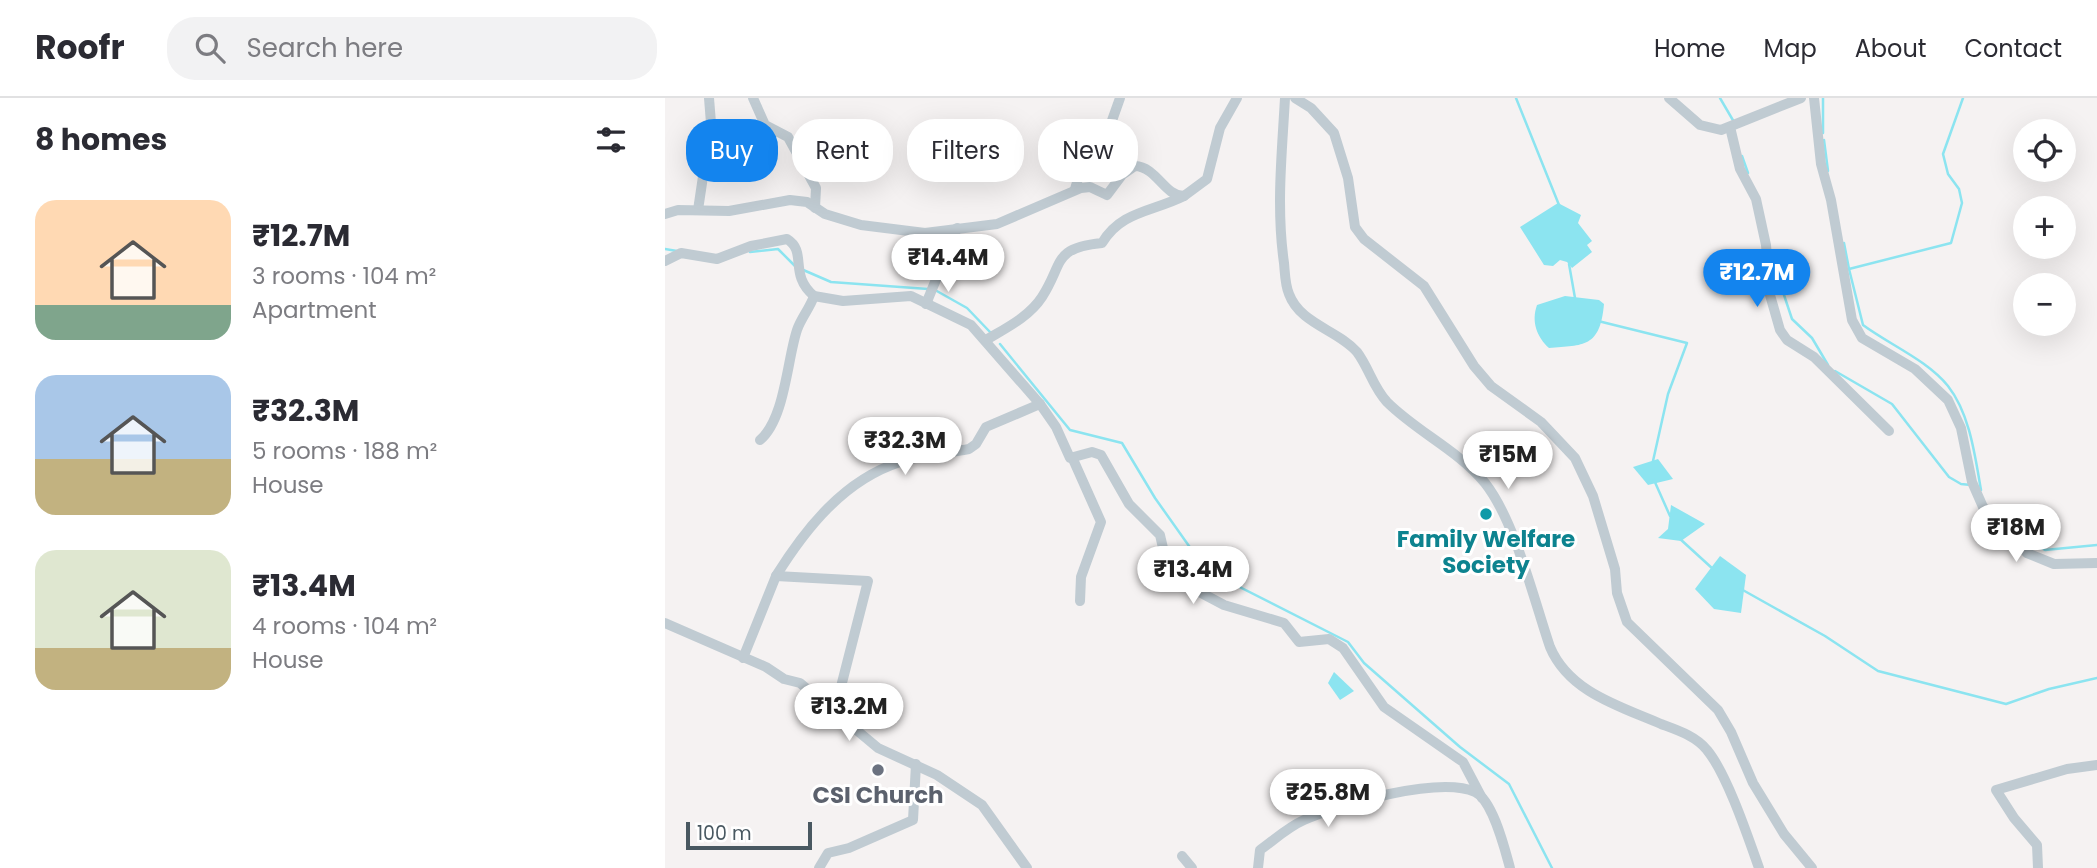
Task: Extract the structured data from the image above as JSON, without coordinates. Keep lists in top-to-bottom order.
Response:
{
  "places": ["Family Welfare Society", "CSI Church"],
  "scale_bar": "100 m",
  "page": {
    "header": "Roofr",
    "search": "Search here",
    "nav": [
      "Home",
      "Map",
      "About",
      "Contact"
    ],
    "heading": "8 homes",
    "map_buttons": ["+", "−"],
    "chip": [
      "Buy",
      "Rent",
      "Filters",
      "New"
    ],
    "list": [
      {
        "name": "₹12.7M",
        "note": "3 rooms · 104 m² · Apartment"
      },
      {
        "name": "₹32.3M",
        "note": "5 rooms · 188 m² · House"
      },
      {
        "name": "₹13.4M",
        "note": "4 rooms · 104 m² · House"
      }
    ],
    "price": [
      "₹14.4M",
      "₹12.7M",
      "₹32.3M",
      "₹15M",
      "₹18M",
      "₹13.4M",
      "₹13.2M",
      "₹25.8M"
    ],
    "scale": "100 m"
  }
}
